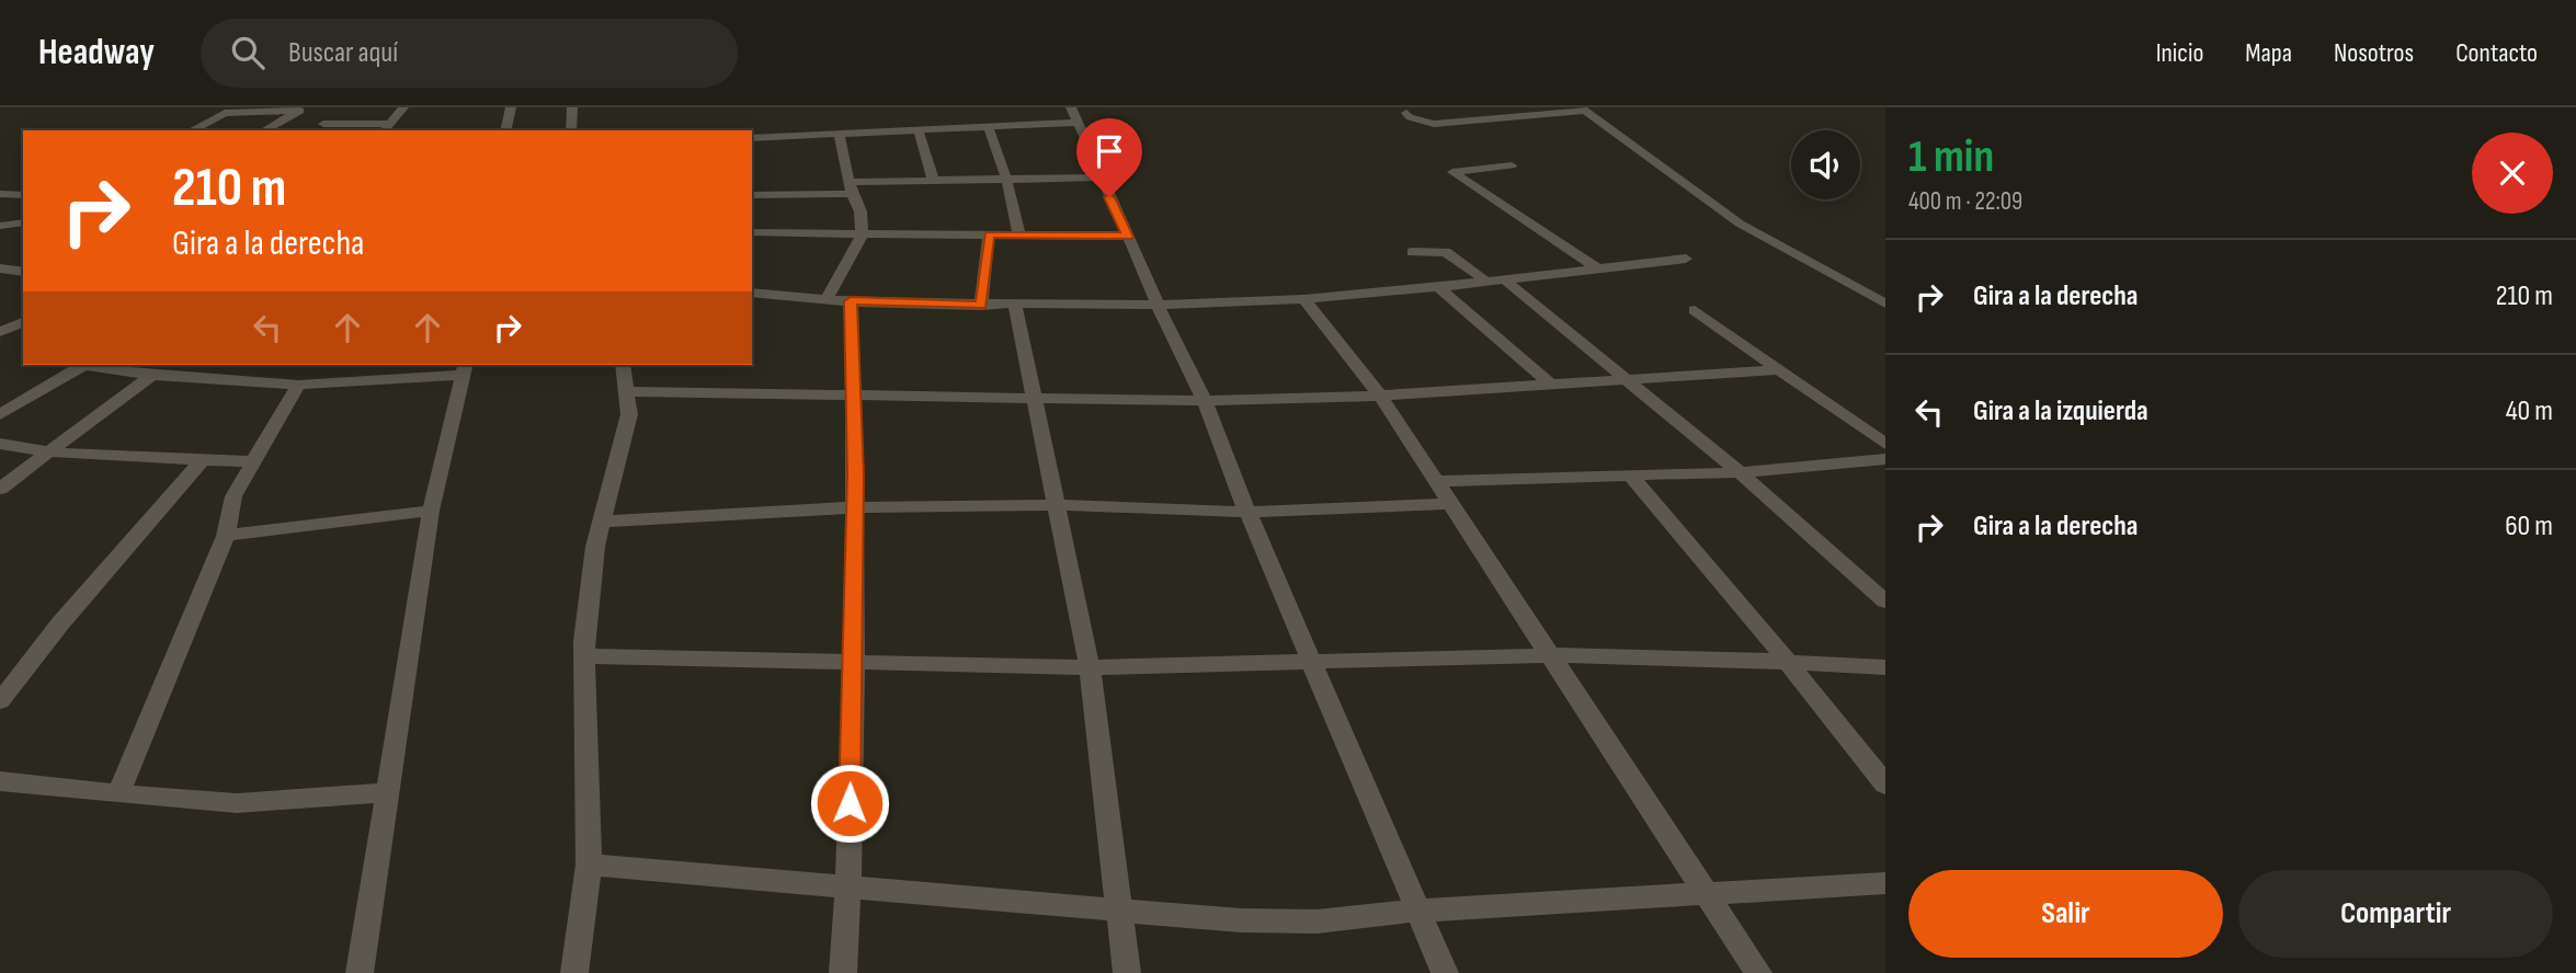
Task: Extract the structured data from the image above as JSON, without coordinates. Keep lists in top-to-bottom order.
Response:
{
  "page": {
    "header": "Headway",
    "search": "Buscar aquí",
    "nav": [
      "Inicio",
      "Mapa",
      "Nosotros",
      "Contacto"
    ],
    "heading": ["1 min", "400 m · 22:09"],
    "turn": ["210 m", "Gira a la derecha"],
    "list": [
      {
        "name": "Gira a la derecha",
        "value": "210 m"
      },
      {
        "name": "Gira a la izquierda",
        "value": "40 m"
      },
      {
        "name": "Gira a la derecha",
        "value": "60 m"
      }
    ],
    "buttons": ["Salir", "Compartir"]
  }
}
